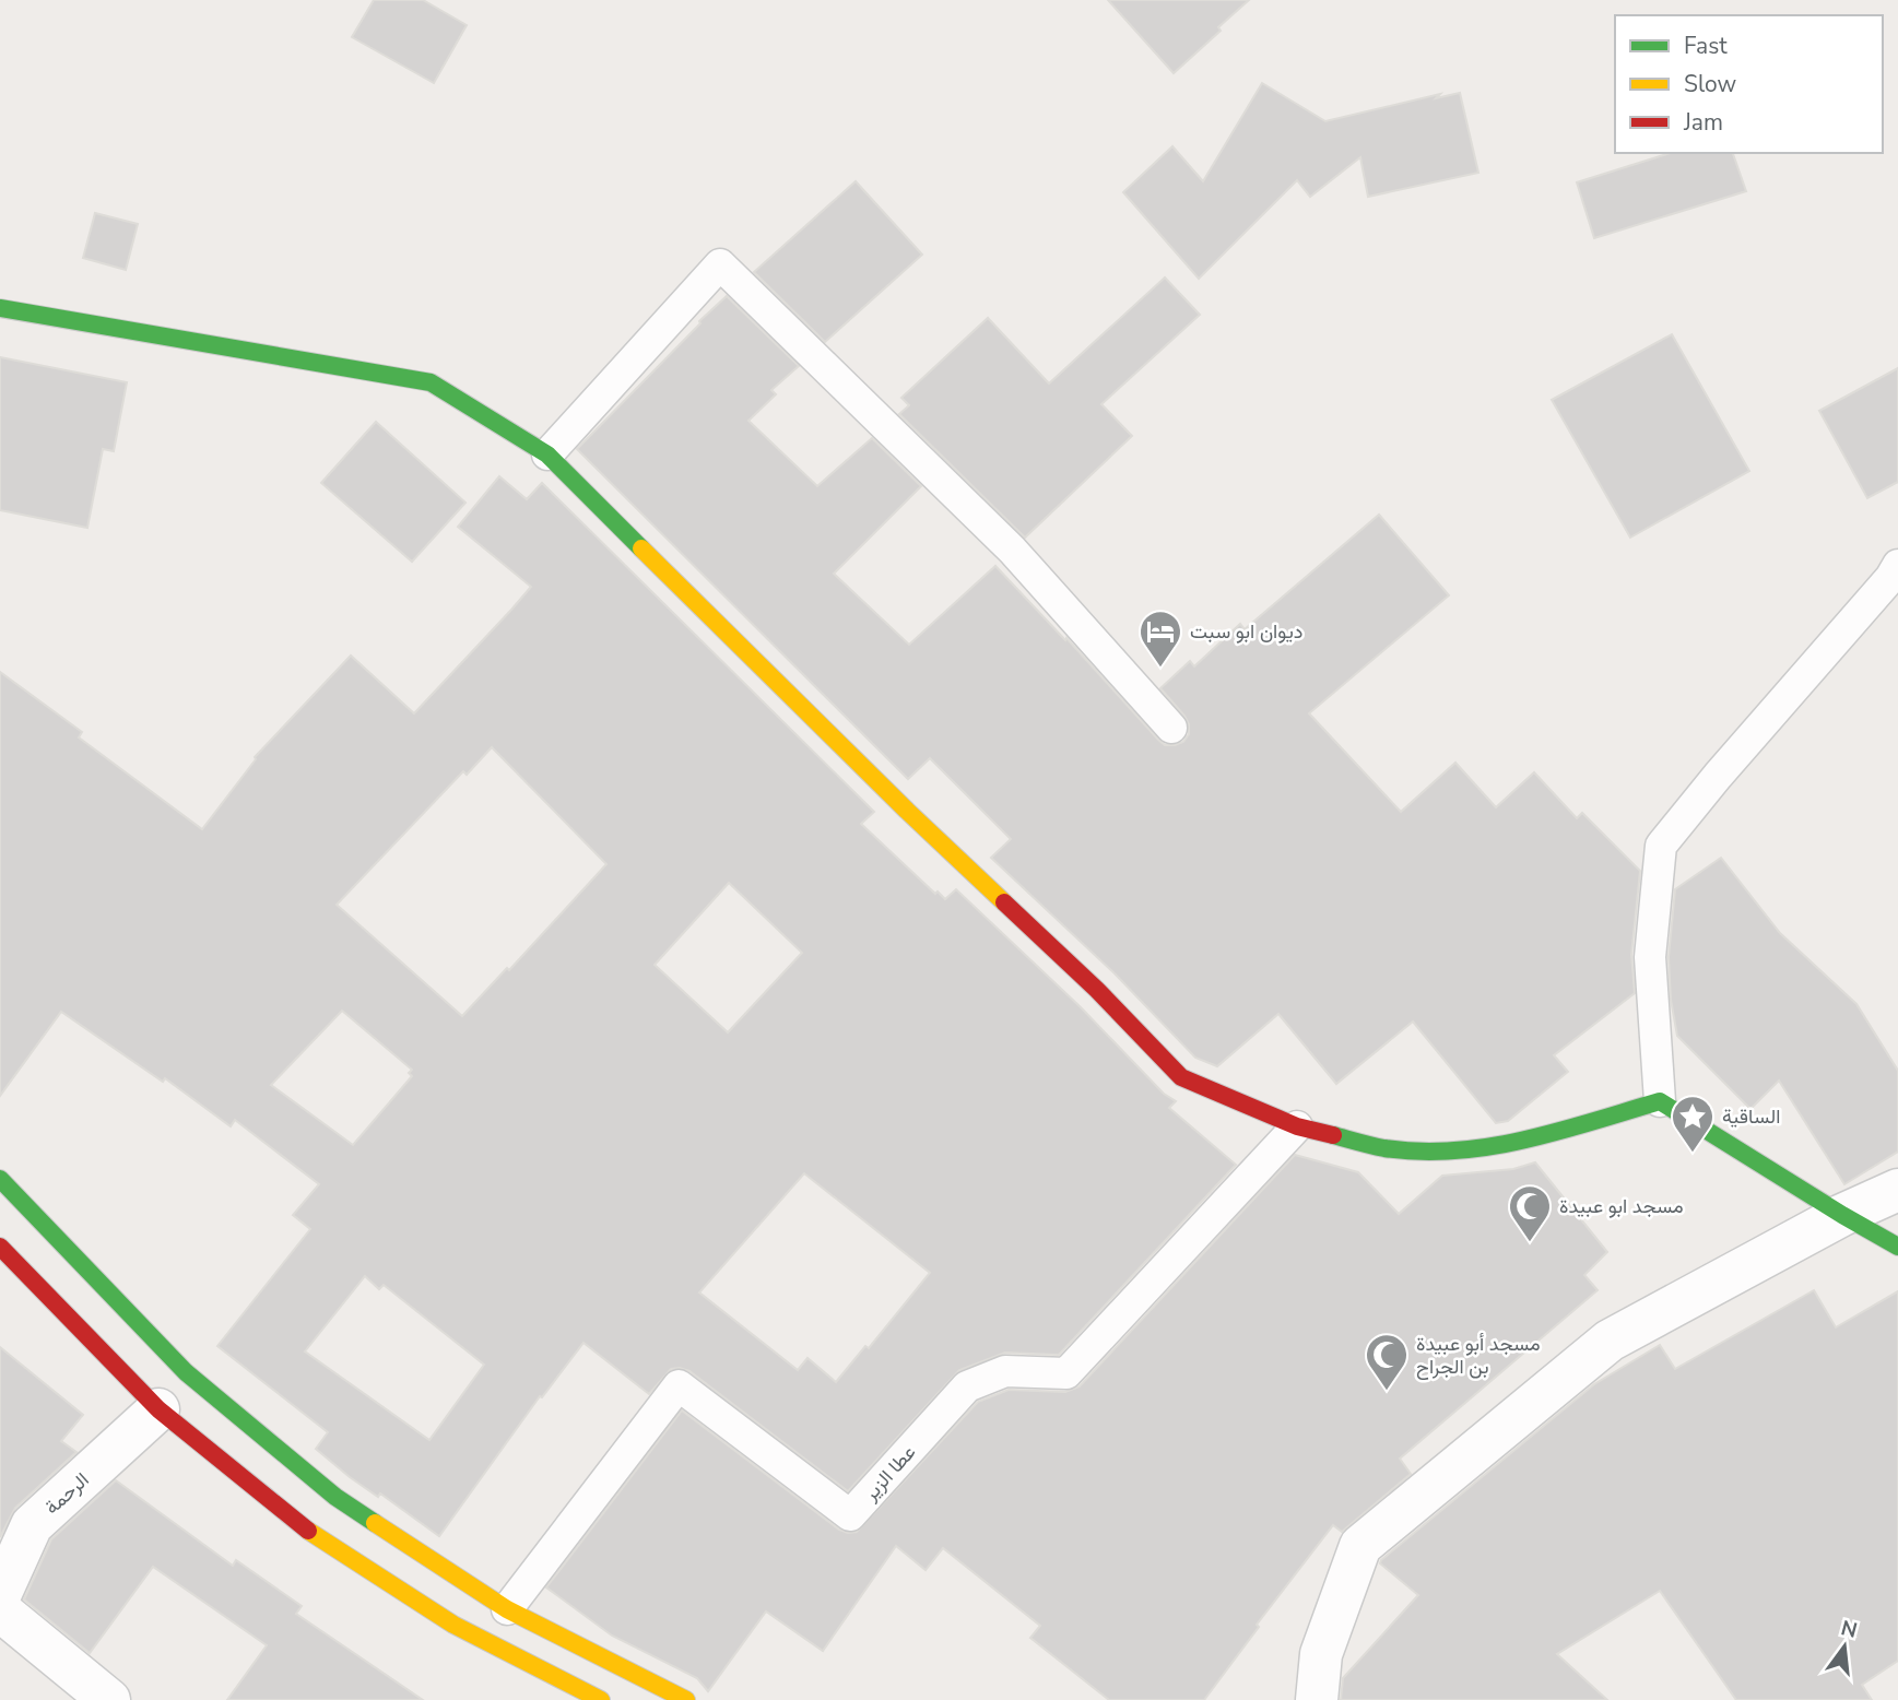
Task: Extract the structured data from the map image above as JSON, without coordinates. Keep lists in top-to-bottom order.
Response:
{
  "streets": {
    "street": ["الرحمة"],
    "lane": ["عطا الزير"]
  },
  "places": {
    "hotel": ["ديوان ابو سبت"],
    "place": ["الساقية"],
    "mosque": ["مسجد ابو عبيدة", "مسجد أبو عبيدة بن الجراح"]
  },
  "legend": ["Fast", "Slow", "Jam"],
  "north": "top"
}
